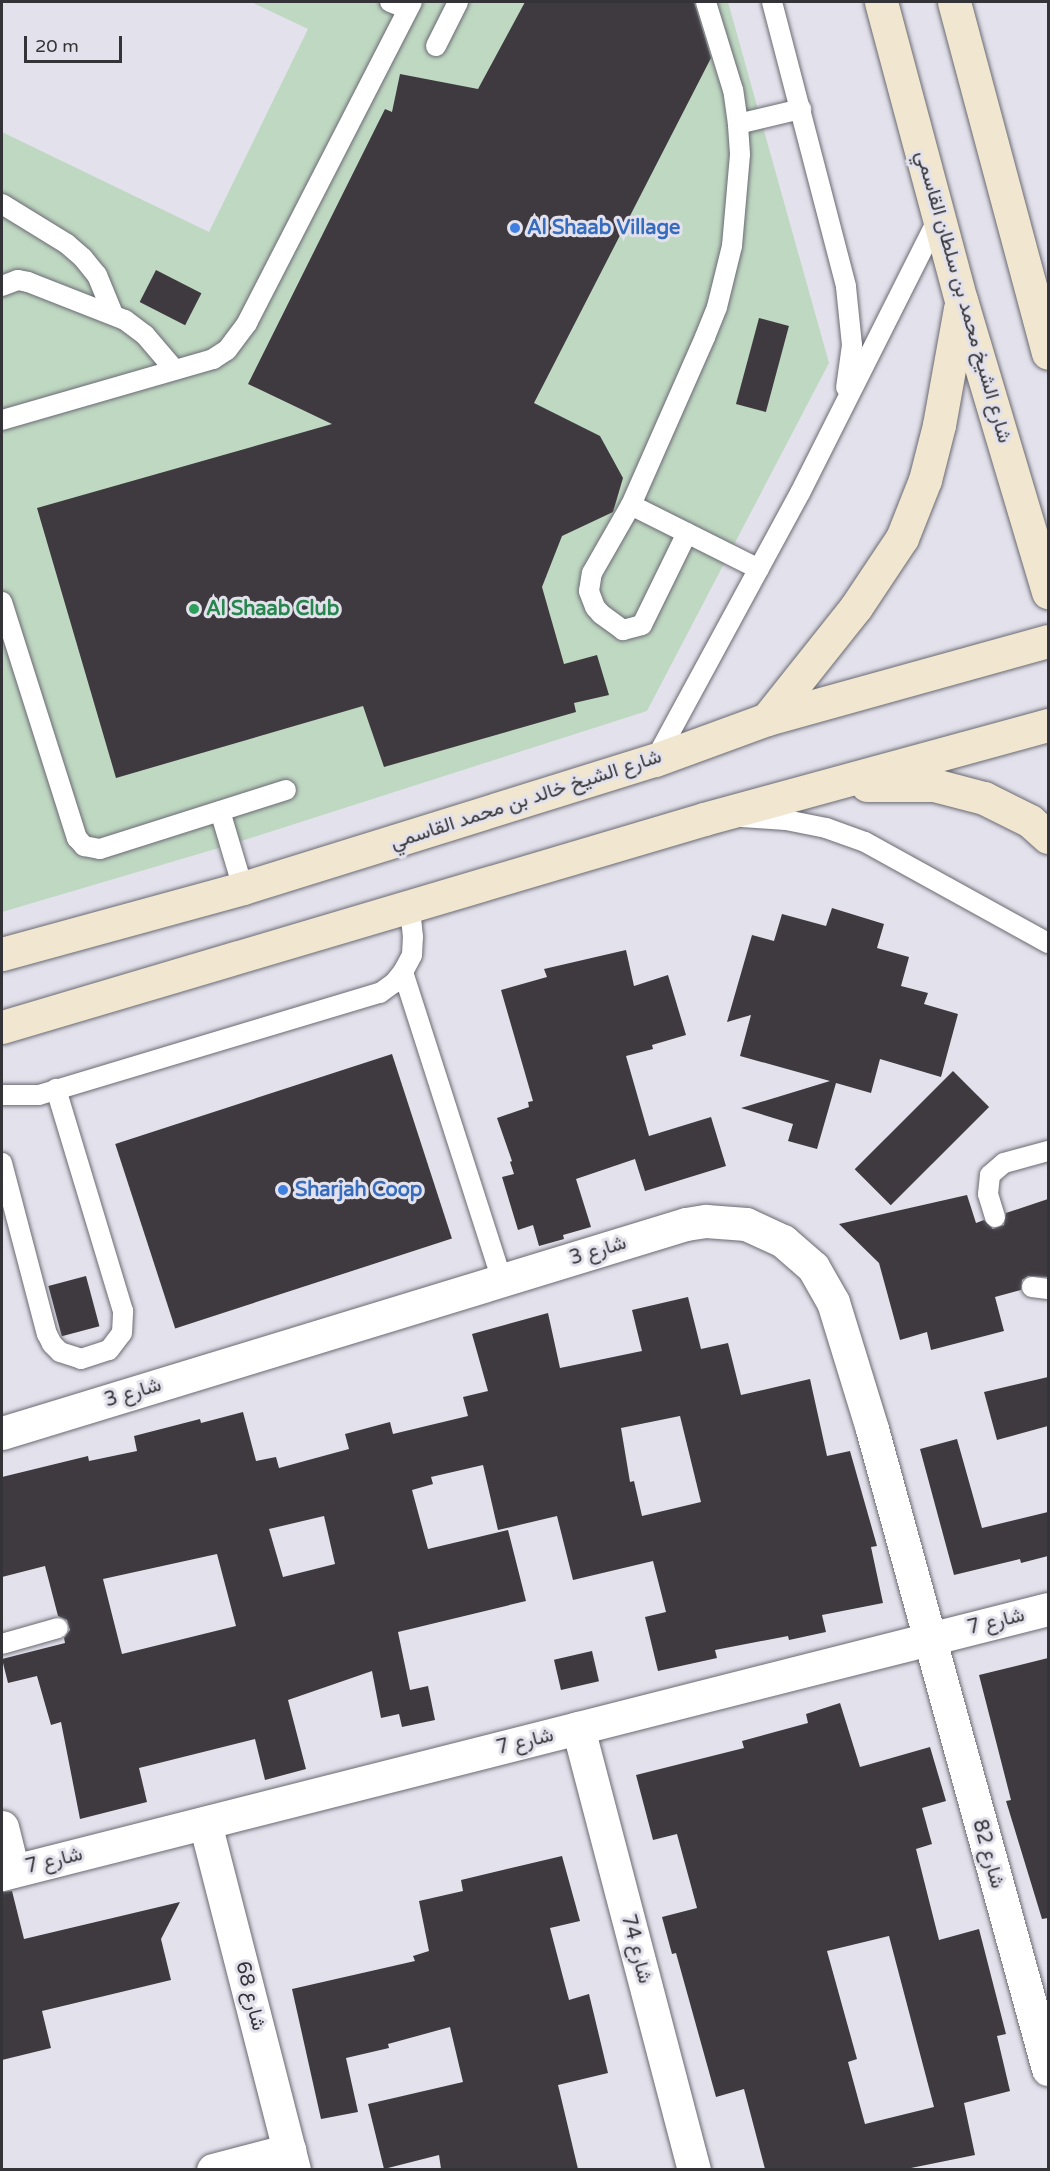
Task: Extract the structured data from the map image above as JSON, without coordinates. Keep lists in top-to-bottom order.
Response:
{
  "streets": {
    "main road": ["شارع الشيخ محمد بن سلطان القاسمي", "شارع الشيخ خالد بن محمد القاسمي"],
    "street": [
      "شارع 3",
      "شارع 7",
      "شارع 82",
      "شارع 74",
      "شارع 68"
    ]
  },
  "crossings": [
    ["شارع 3", "شارع 7"],
    ["شارع 3", "شارع 82"],
    ["شارع 7", "شارع 82"],
    ["شارع 7", "شارع 74"],
    ["شارع 7", "شارع 68"]
  ],
  "places": ["Al Shaab Village", "Al Shaab Club", "Sharjah Coop"],
  "scale_bar": "20 m"
}
